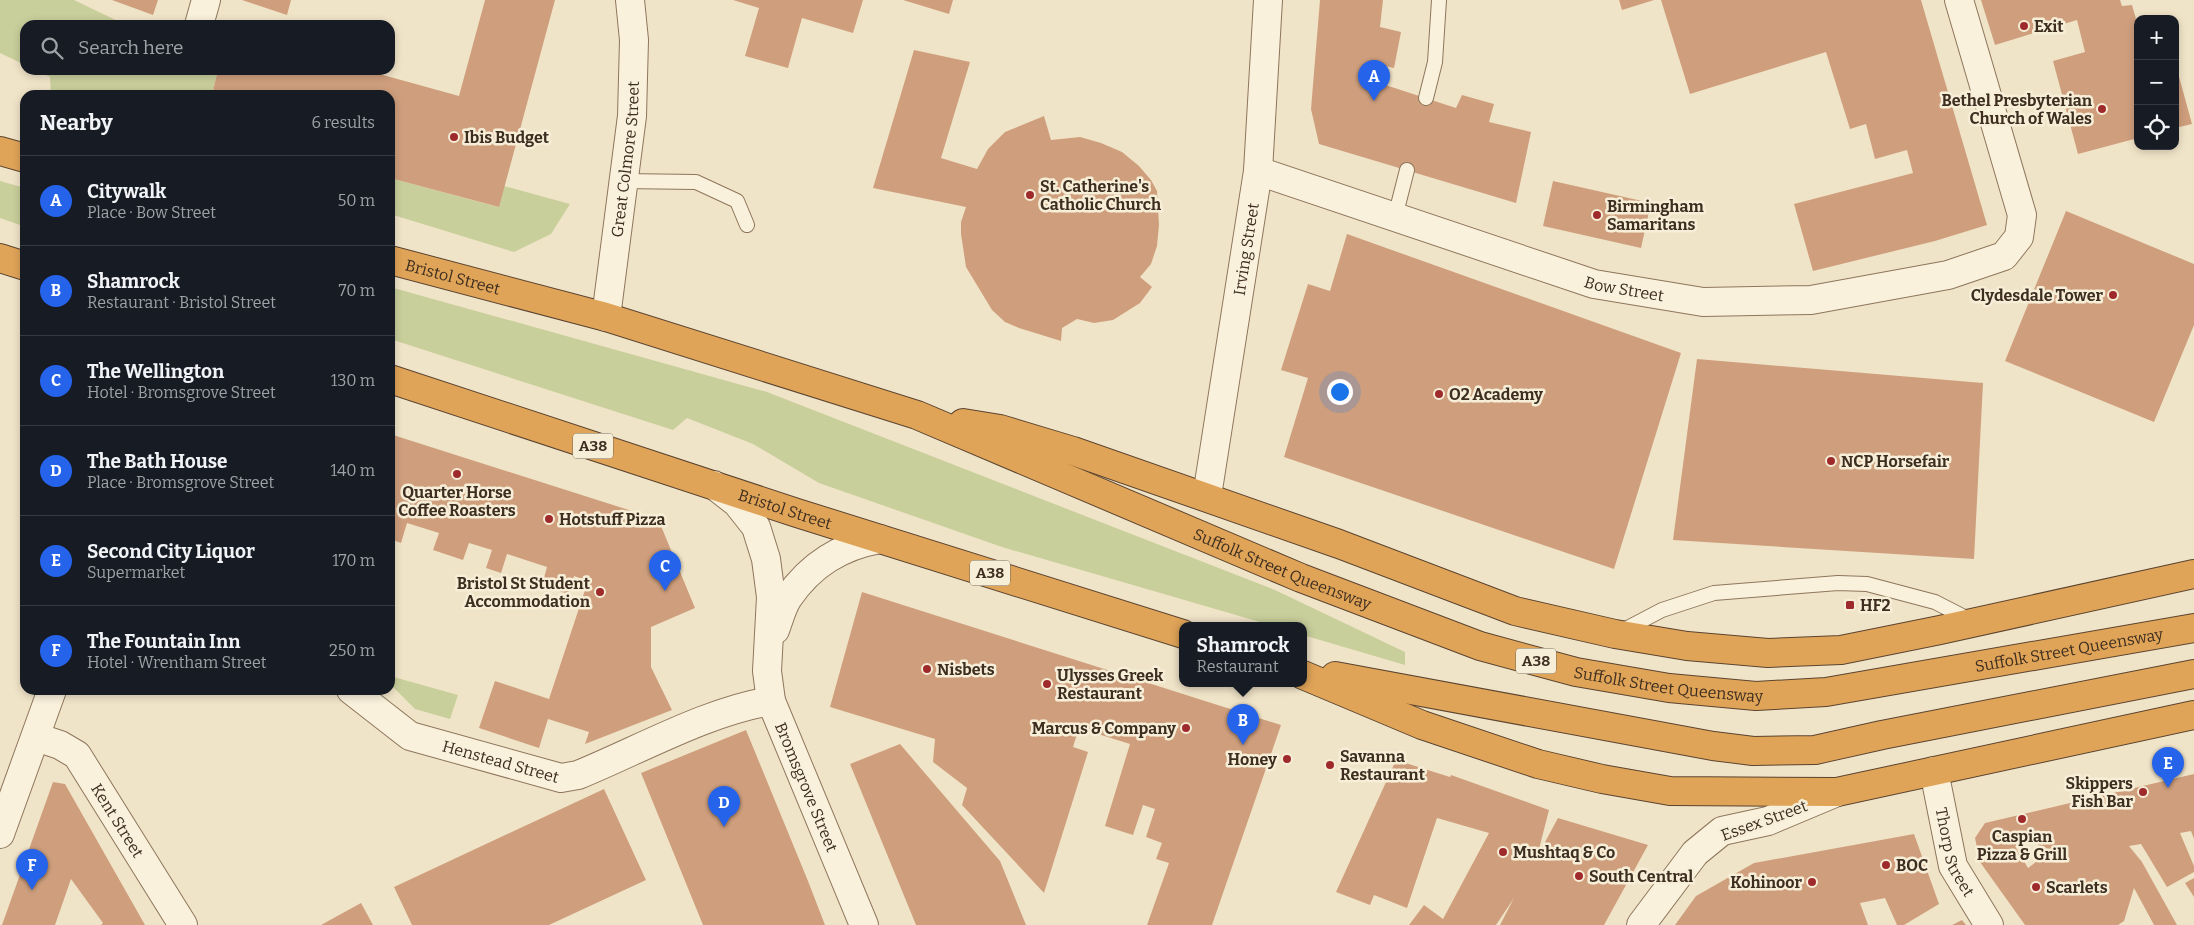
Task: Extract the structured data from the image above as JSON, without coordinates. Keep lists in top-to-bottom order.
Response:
{
  "streets": {
    "highway": ["Bristol Street", "A38", "Suffolk Street Queensway"],
    "street": [
      "Great Colmore Street",
      "Irving Street",
      "Bow Street",
      "Henstead Street",
      "Bromsgrove Street",
      "Essex Street",
      "Kent Street",
      "Thorp Street"
    ]
  },
  "crossings": [
    ["Great Colmore Street", "Bristol Street"],
    ["Irving Street", "Bow Street"],
    ["Bristol Street", "Suffolk Street Queensway"],
    ["Bristol Street", "Bromsgrove Street"],
    ["Henstead Street", "Bromsgrove Street"]
  ],
  "places": {
    "other": [
      "Exit",
      "Bethel Presbyterian Church of Wales",
      "Ibis Budget",
      "St. Catherine's Catholic Church",
      "Birmingham Samaritans",
      "Clydesdale Tower",
      "O2 Academy",
      "NCP Horsefair",
      "Quarter Horse Coffee Roasters",
      "Hotstuff Pizza",
      "Bristol St Student Accommodation",
      "Nisbets",
      "Ulysses Greek Restaurant",
      "Marcus & Company",
      "Honey",
      "Savanna Restaurant",
      "Skippers Fish Bar",
      "Caspian Pizza & Grill",
      "Mushtaq & Co",
      "BOC",
      "South Central",
      "Kohinoor",
      "Scarlets"
    ],
    "transit": ["HF2"]
  },
  "page": {
    "map_buttons": ["+", "−"],
    "search": "Search here",
    "pins": [
      "A",
      "C",
      "B",
      "E",
      "D",
      "F"
    ],
    "heading": ["Nearby", "6 results"],
    "list": [
      {
        "mark": "A",
        "name": "Citywalk",
        "note": "Place · Bow Street",
        "value": "50 m"
      },
      {
        "mark": "B",
        "name": "Shamrock",
        "note": "Restaurant · Bristol Street",
        "value": "70 m"
      },
      {
        "mark": "C",
        "name": "The Wellington",
        "note": "Hotel · Bromsgrove Street",
        "value": "130 m"
      },
      {
        "mark": "D",
        "name": "The Bath House",
        "note": "Place · Bromsgrove Street",
        "value": "140 m"
      },
      {
        "mark": "E",
        "name": "Second City Liquor",
        "note": "Supermarket",
        "value": "170 m"
      },
      {
        "mark": "F",
        "name": "The Fountain Inn",
        "note": "Hotel · Wrentham Street",
        "value": "250 m"
      }
    ],
    "popup": ["Shamrock", "Restaurant"]
  }
}
